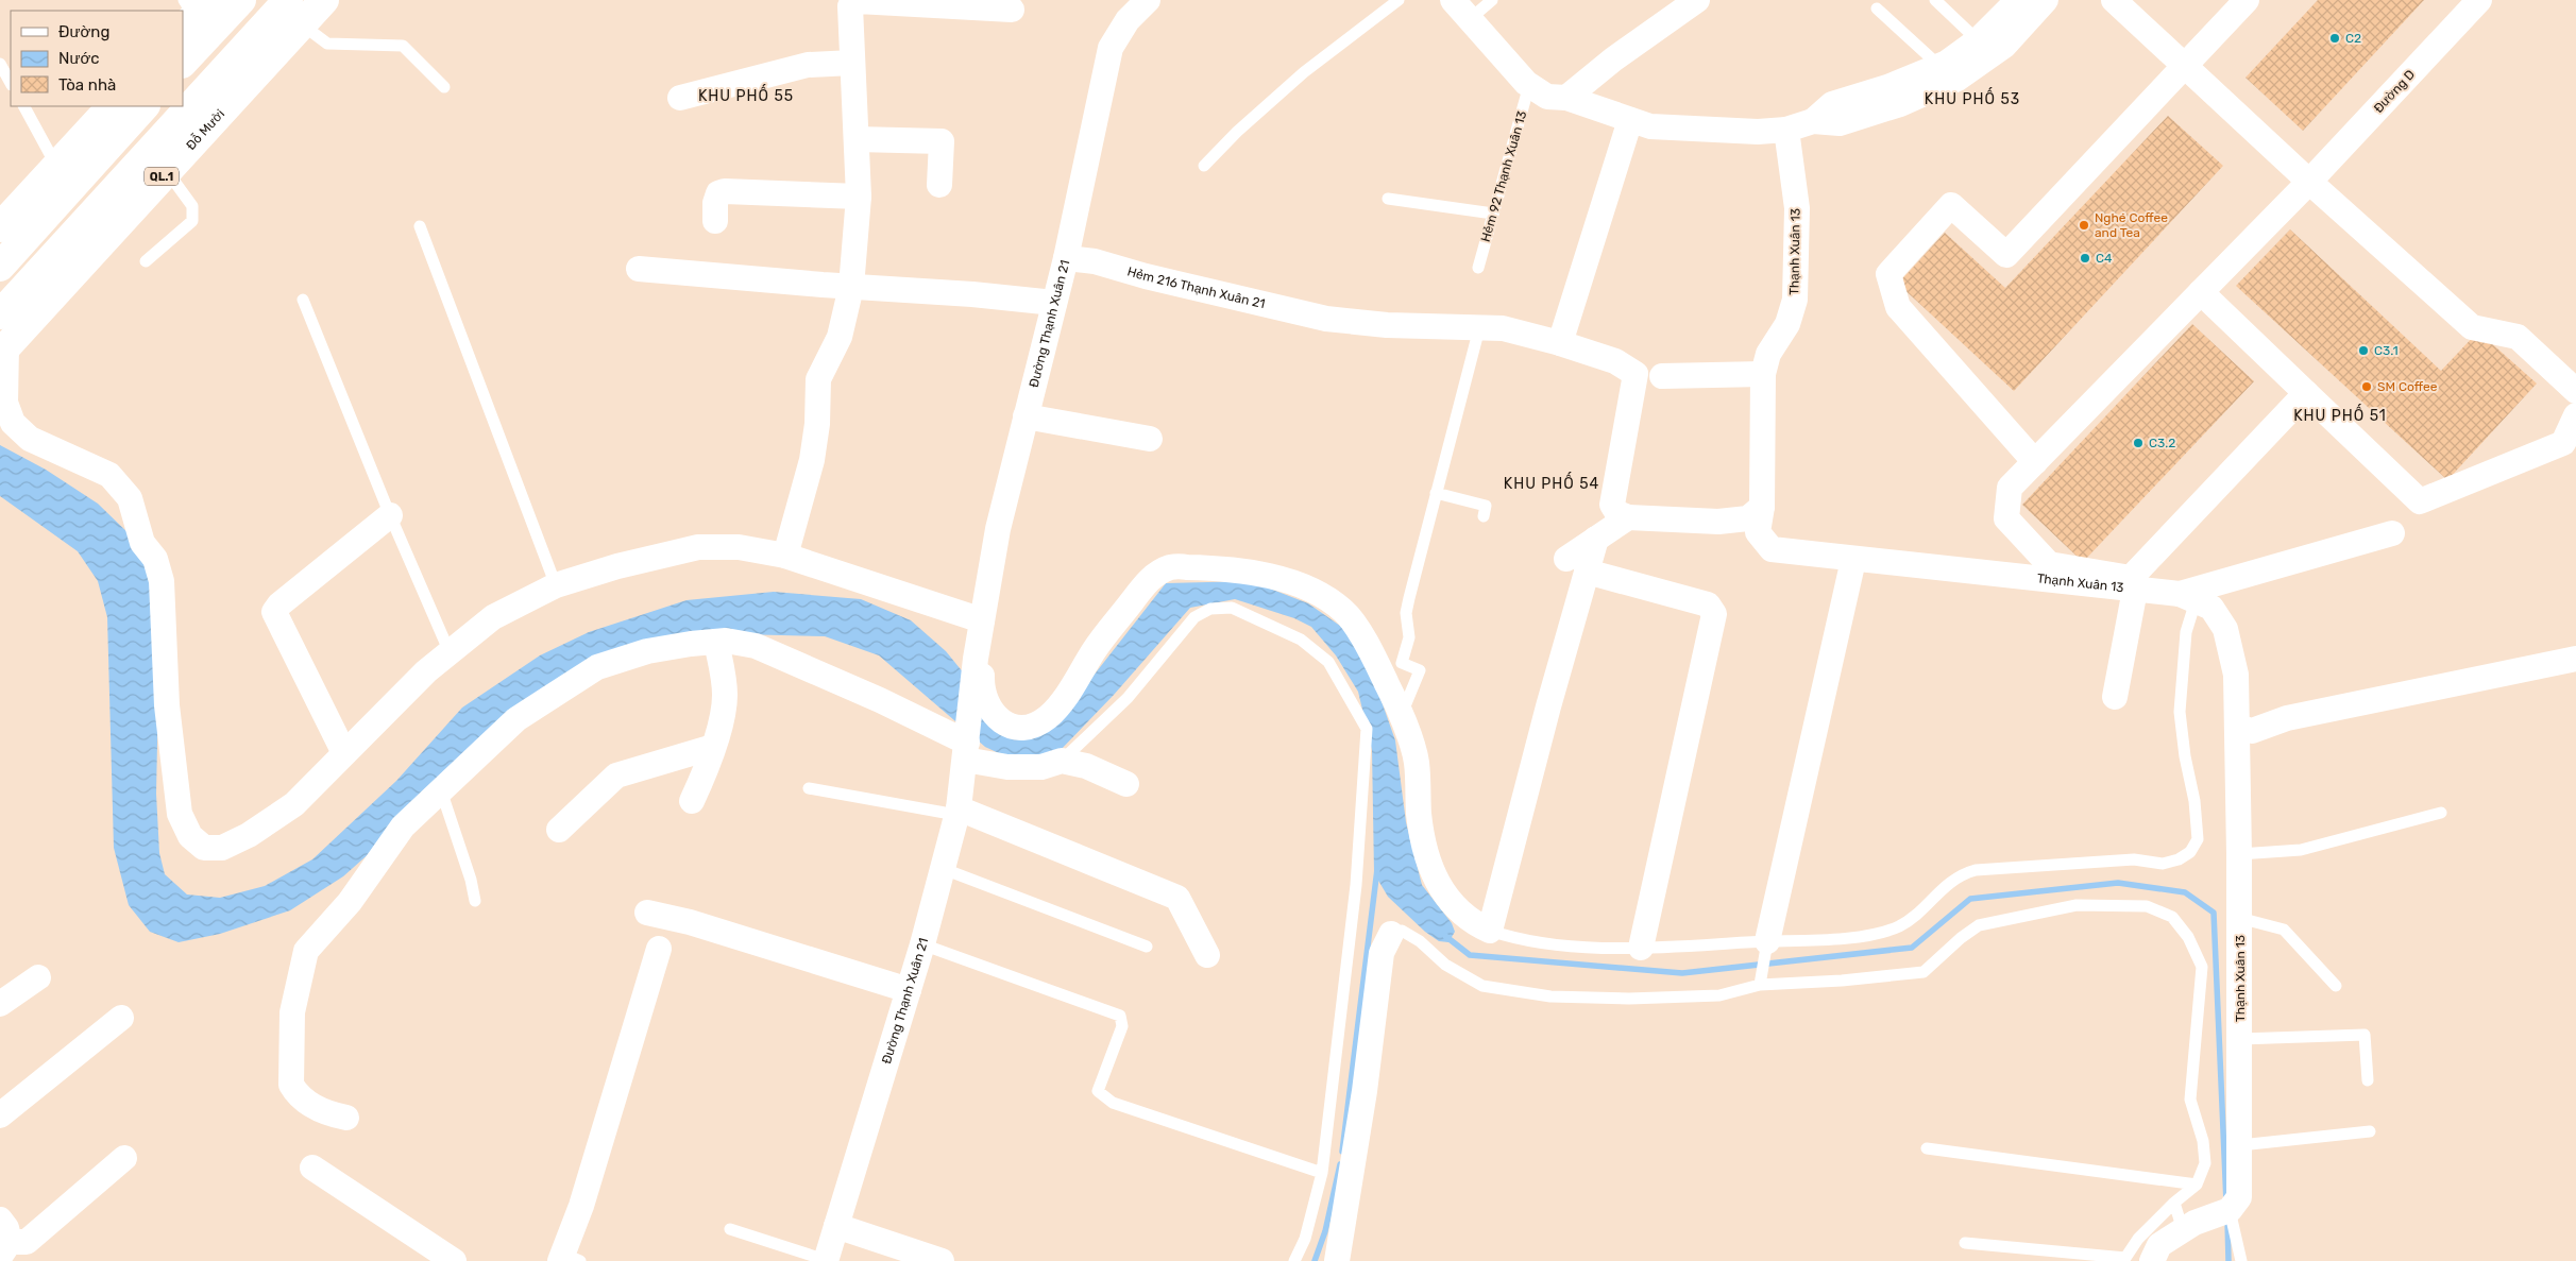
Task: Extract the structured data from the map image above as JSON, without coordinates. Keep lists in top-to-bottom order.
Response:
{
  "streets": {
    "highway": ["Đỗ Mười", "QL.1"],
    "street": [
      "Đường D",
      "Thạnh Xuân 13",
      "Hẻm 216 Thạnh Xuân 21",
      "Đường Thạnh Xuân 21"
    ],
    "lane": ["Hẻm 92 Thạnh Xuân 13"]
  },
  "crossings": [
    ["Hẻm 216 Thạnh Xuân 21", "Đường Thạnh Xuân 21"]
  ],
  "districts": [
    "KHU PHỐ 55",
    "KHU PHỐ 53",
    "KHU PHỐ 51",
    "KHU PHỐ 54"
  ],
  "places": [
    "С2",
    "Nghé Coffee and Tea",
    "C4",
    "С3.1",
    "SM Coffee",
    "C3.2"
  ],
  "legend": ["Đường", "Nước", "Tòa nhà"]
}
